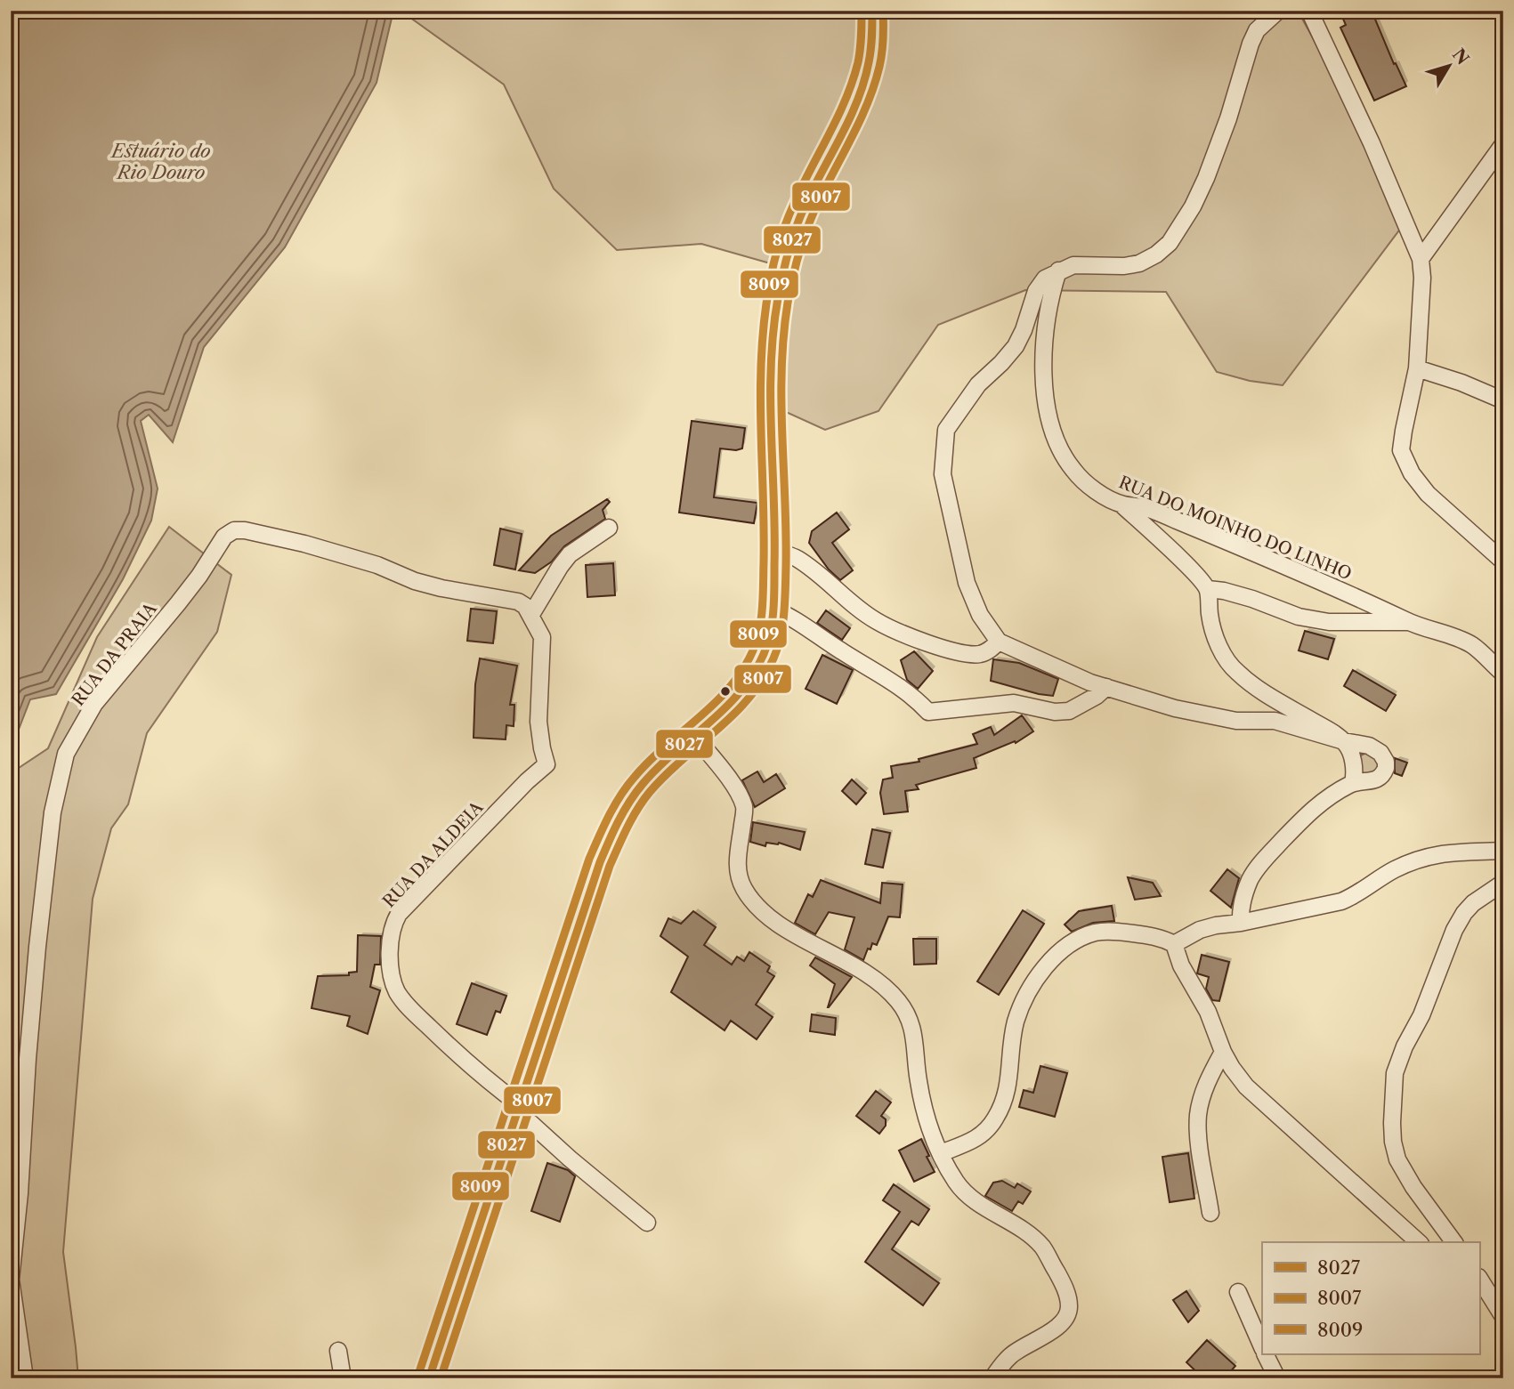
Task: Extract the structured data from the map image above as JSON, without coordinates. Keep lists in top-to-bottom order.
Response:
{
  "streets": {
    "street": ["RUA DO MOINHO DO LINHO", "RUA DA PRAIA", "RUA DA ALDEIA"]
  },
  "crossings": [
    ["RUA DA PRAIA", "RUA DA ALDEIA"]
  ],
  "water": ["Estuário do Rio Douro"],
  "lines": ["transit line 8027", "transit line 8007", "transit line 8009"],
  "legend": ["8027", "8007", "8009"],
  "north": "top right"
}
